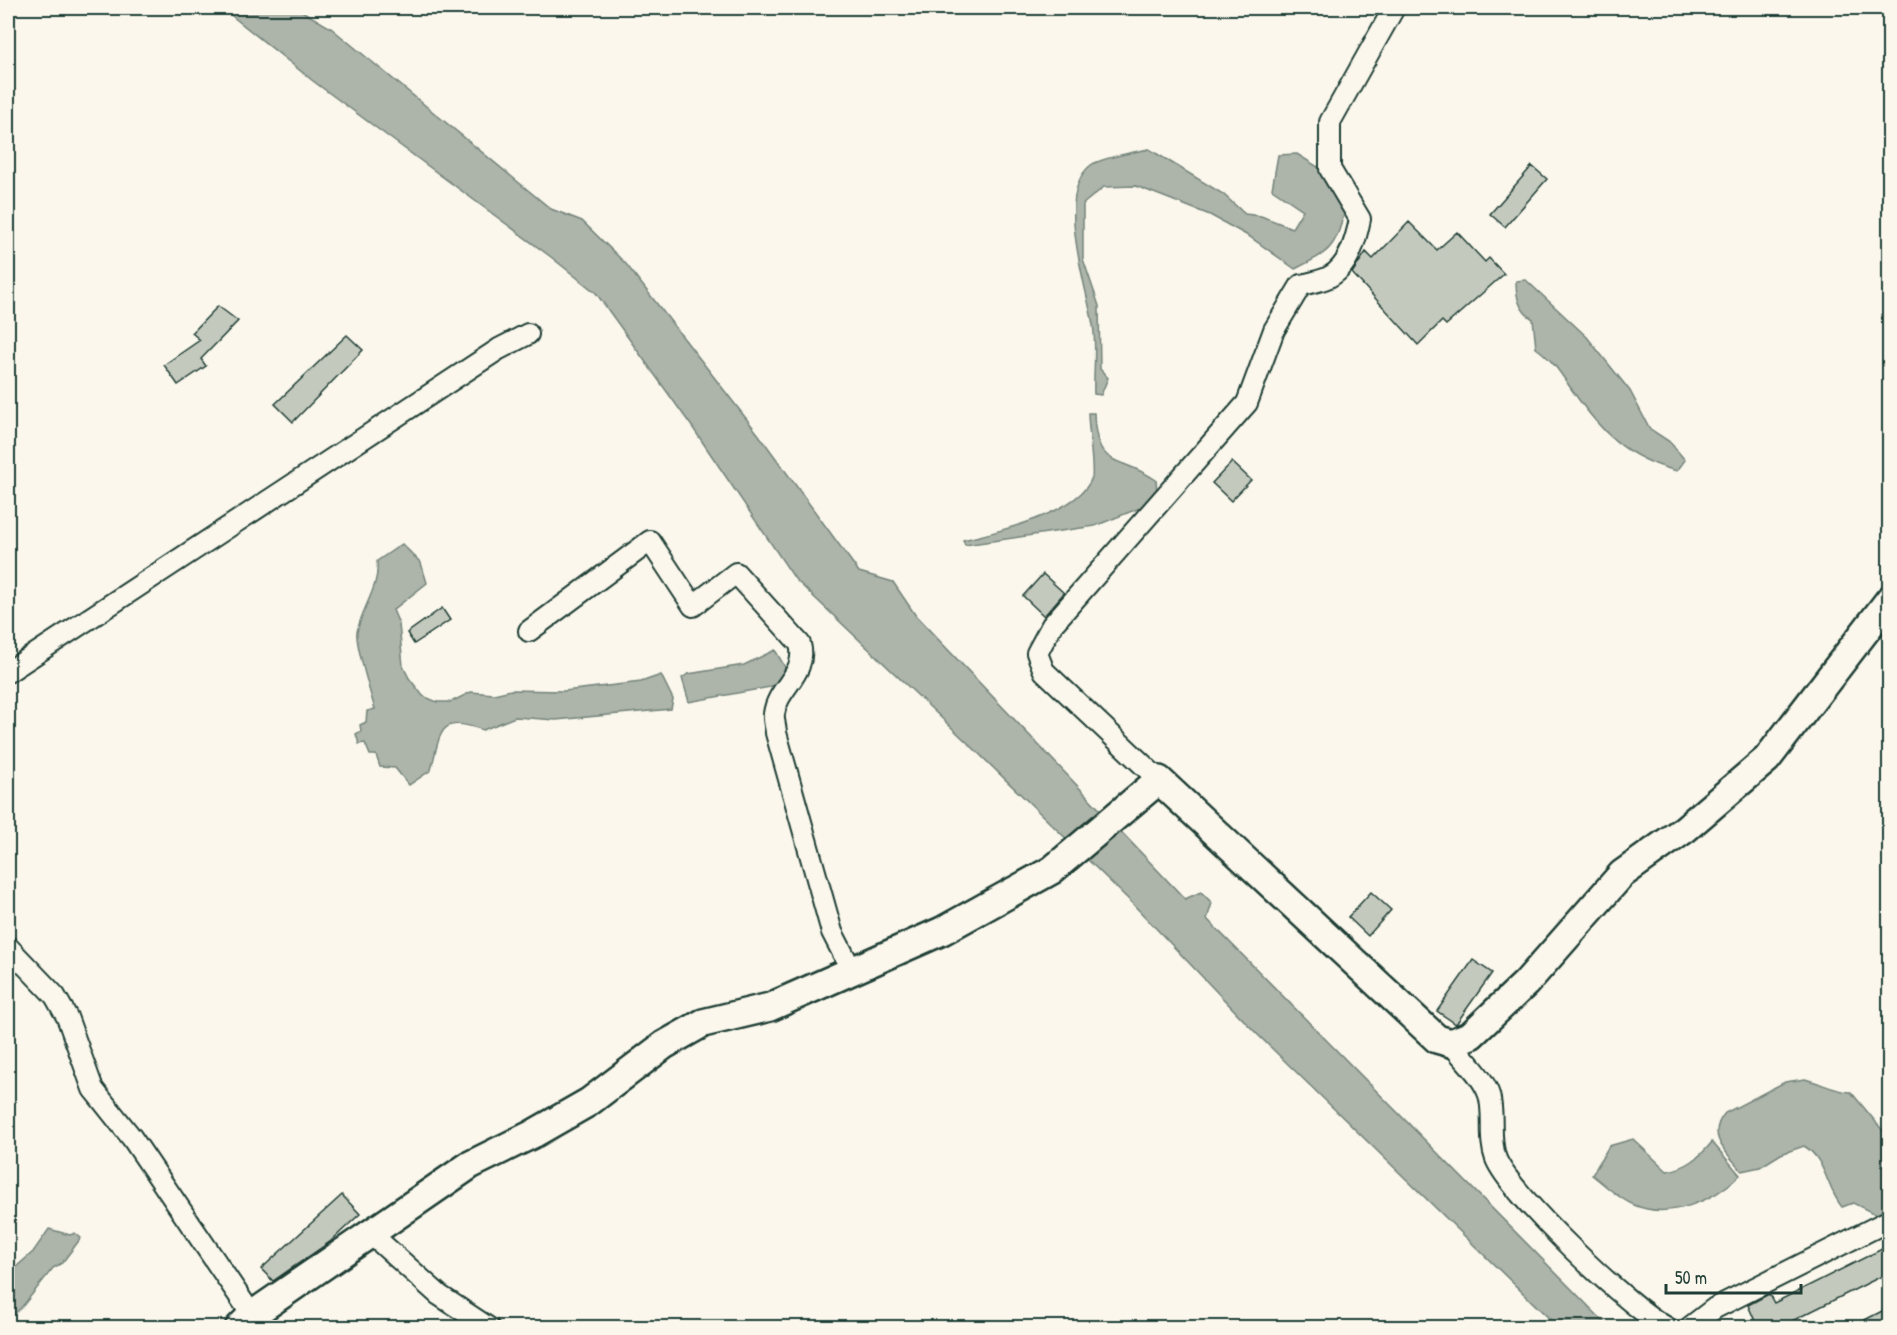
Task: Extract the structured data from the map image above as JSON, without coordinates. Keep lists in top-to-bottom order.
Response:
{
  "scale_bar": "50 m"
}
